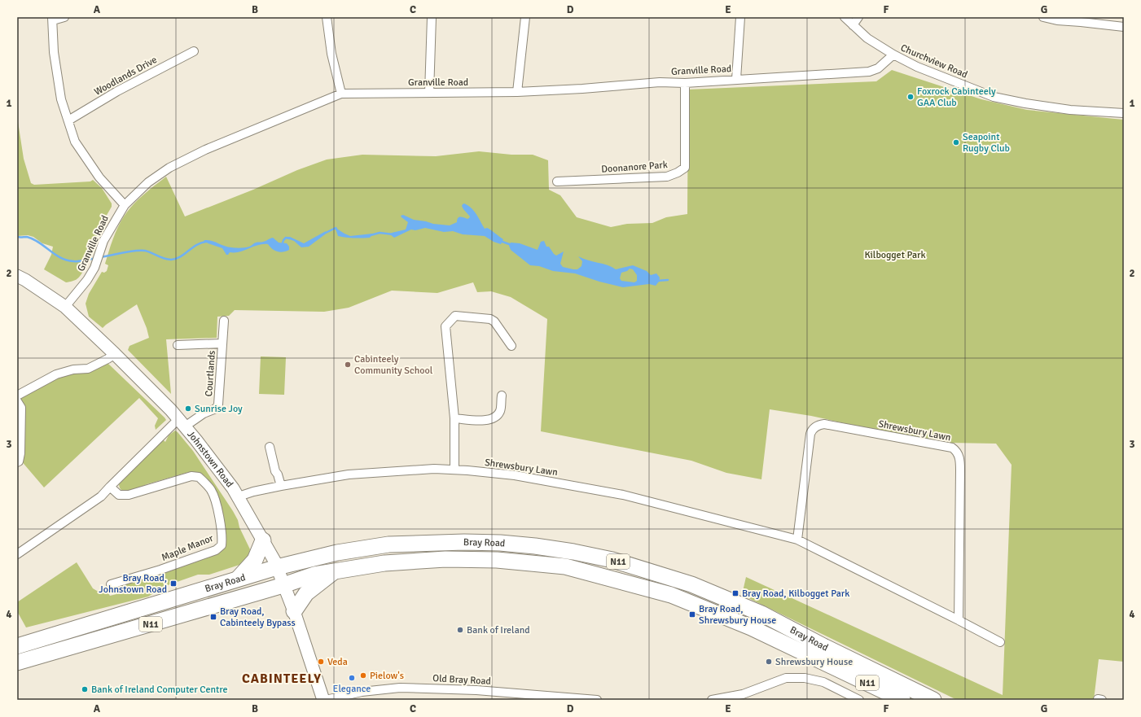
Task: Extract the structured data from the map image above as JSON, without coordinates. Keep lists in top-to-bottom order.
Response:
{
  "streets": {
    "highway": ["Bray Road", "N11"],
    "street": [
      "Churchview Road",
      "Granville Road",
      "Woodlands Drive",
      "Doonanore Park",
      "Courtlands",
      "Shrewsbury Lawn",
      "Johnstown Road",
      "Maple Manor",
      "Old Bray Road"
    ]
  },
  "crossings": [
    ["Churchview Road", "Granville Road"],
    ["Granville Road", "Doonanore Park"],
    ["Granville Road", "Johnstown Road"],
    ["Courtlands", "Johnstown Road"],
    ["Shrewsbury Lawn", "Johnstown Road"],
    ["Johnstown Road", "Bray Road"],
    ["Johnstown Road", "Old Bray Road"]
  ],
  "districts": ["CABINTEELY"],
  "parks": ["Kilbogget Park"],
  "places": {
    "other": [
      "Foxrock Cabinteely GAA Club",
      "Seapoint Rugby Club",
      "Cabinteely Community School",
      "Sunrise Joy",
      "Bank of Ireland",
      "Veda",
      "Shrewsbury House",
      "Pielow's",
      "Elegance",
      "Bank of Ireland Computer Centre"
    ],
    "transit": [
      "Bray Road, Johnstown Road",
      "Bray Road, Kilbogget Park",
      "Bray Road, Shrewsbury House",
      "Bray Road, Cabinteely Bypass"
    ]
  },
  "grid": {
    "columns": [
      "A",
      "B",
      "C",
      "D",
      "E",
      "F",
      "G"
    ],
    "rows": [
      "1",
      "2",
      "3",
      "4"
    ]
  }
}
